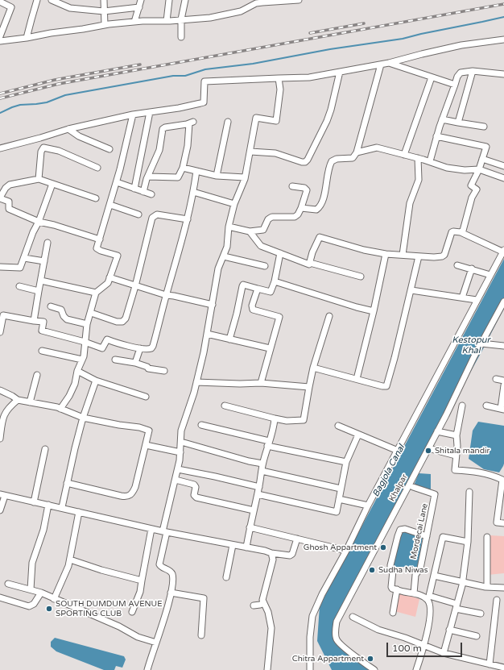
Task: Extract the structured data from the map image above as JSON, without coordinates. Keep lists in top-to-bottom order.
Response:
{
  "streets": {
    "street": ["Khalpar", "Mordecai Lane"]
  },
  "water": ["Kestopur Khal", "Bagjola Canal"],
  "places": [
    "Shitala mandir",
    "Ghosh Appartment",
    "Sudha Niwas",
    "SOUTH DUMDUM AVENUE SPORTING CLUB",
    "Chitra Appartment"
  ],
  "scale_bar": "100 m"
}
